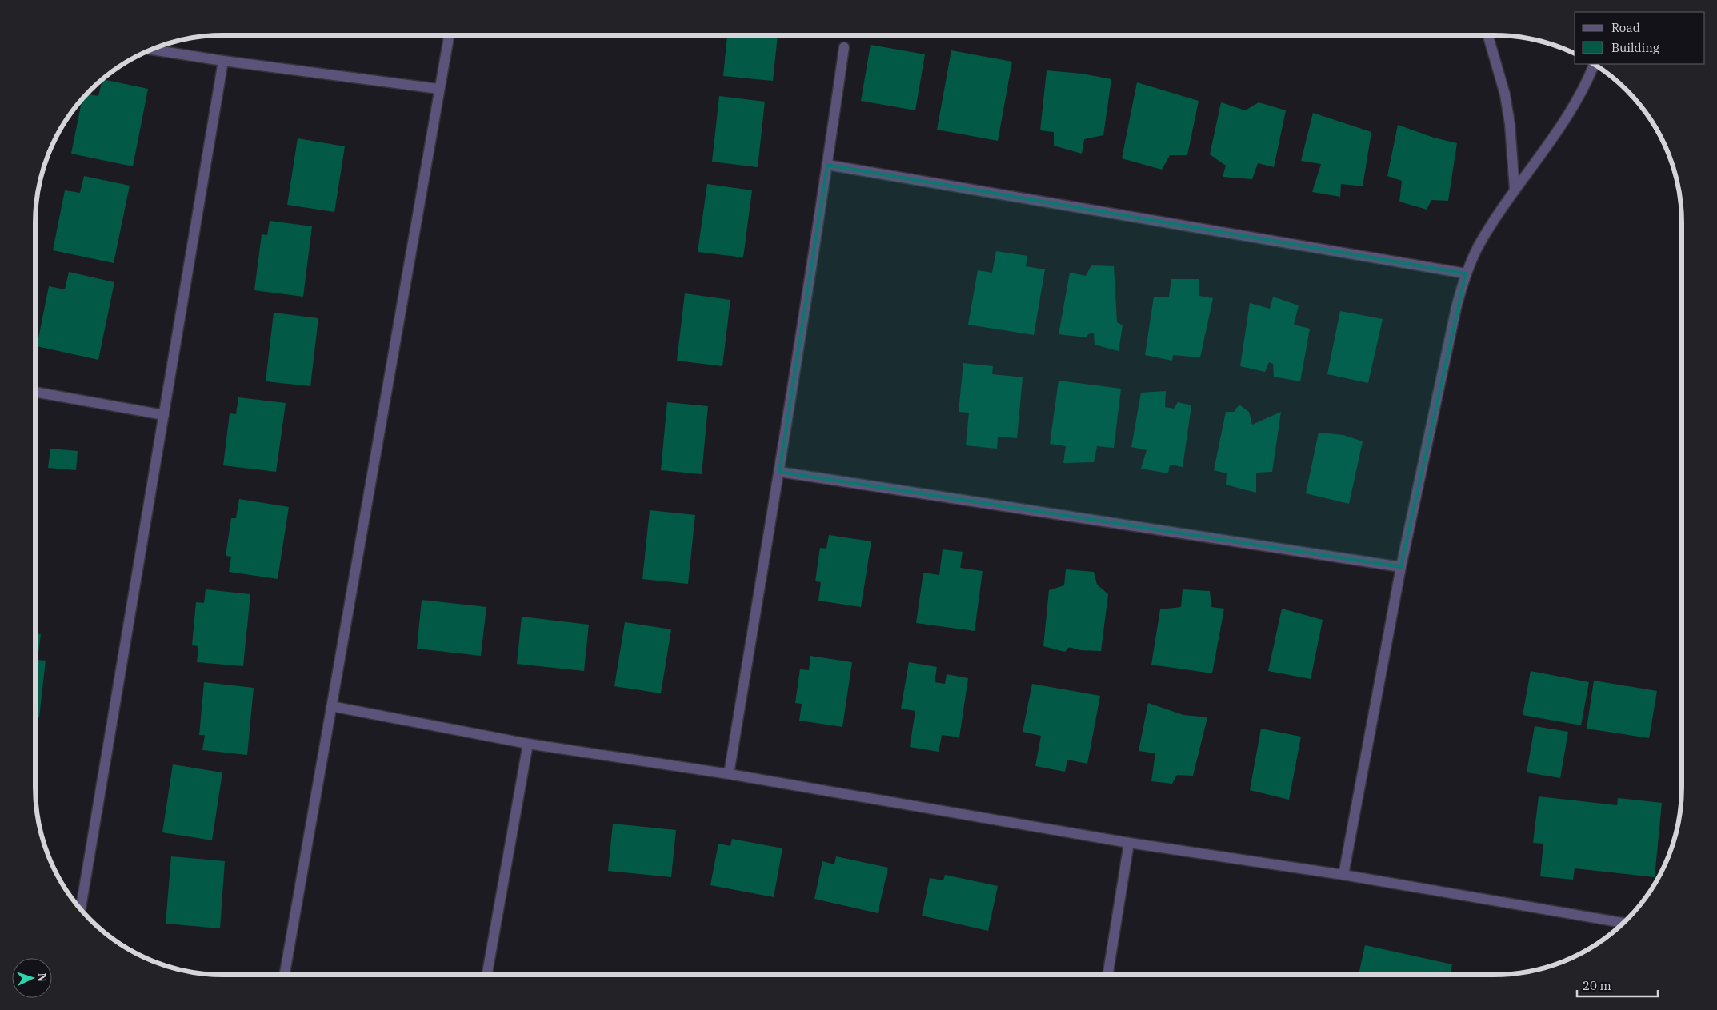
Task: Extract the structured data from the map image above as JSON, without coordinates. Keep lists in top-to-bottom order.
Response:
{
  "legend": ["Road", "Building"],
  "scale_bar": "20 m",
  "north": "right"
}
